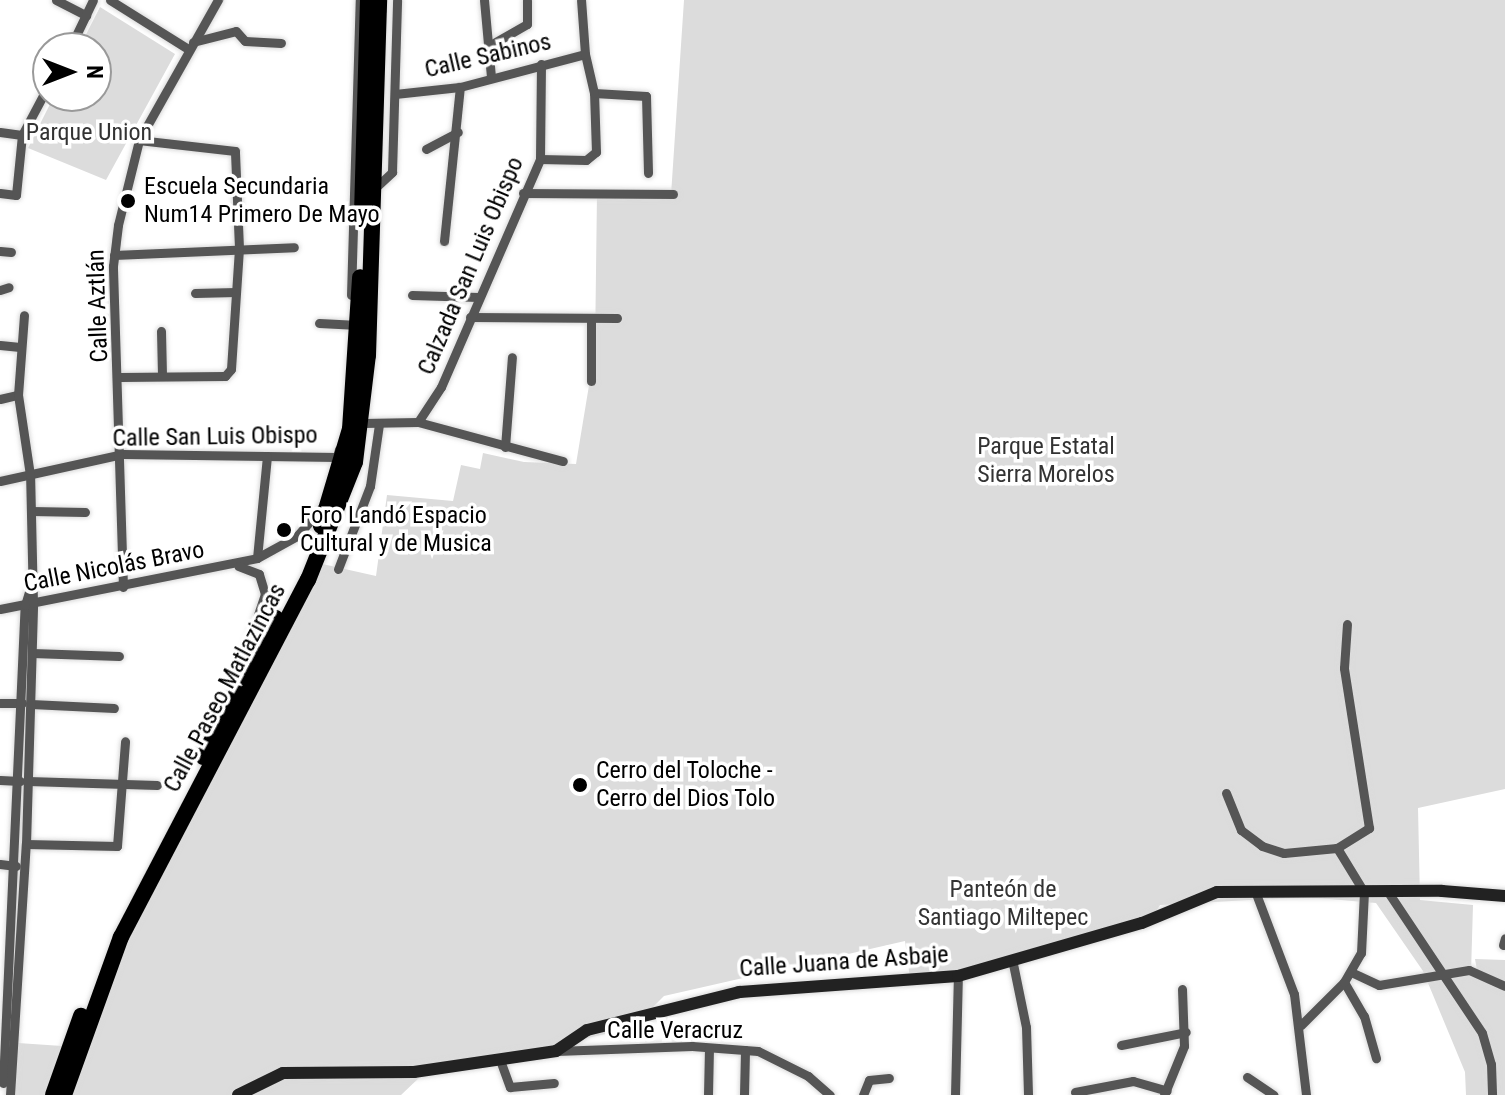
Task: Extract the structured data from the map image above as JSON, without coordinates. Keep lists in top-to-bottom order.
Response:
{
  "streets": {
    "highway": ["Calle Paseo Matlazincas"],
    "street": [
      "Calle Sabinos",
      "Calzada San Luis Obispo",
      "Calle Aztlán",
      "Calle San Luis Obispo",
      "Calle Nicolás Bravo",
      "Calle Juana de Asbaje",
      "Calle Veracruz"
    ]
  },
  "crossings": [
    ["Calle Sabinos", "Calzada San Luis Obispo"],
    ["Calle Aztlán", "Calle San Luis Obispo"],
    ["Calle Aztlán", "Calle Nicolás Bravo"],
    ["Calle San Luis Obispo", "Calle Paseo Matlazincas"],
    ["Calle Nicolás Bravo", "Calle Paseo Matlazincas"],
    ["Calle Juana de Asbaje", "Calle Veracruz"]
  ],
  "parks": ["Parque Union", "Parque Estatal Sierra Morelos", "Panteón de Santiago Miltepec"],
  "places": ["Escuela Secundaria Num14 Primero De Mayo", "Foro Landó Espacio Cultural y de Musica", "Cerro del Toloche - Cerro del Dios Tolo"],
  "north": "right"
}
